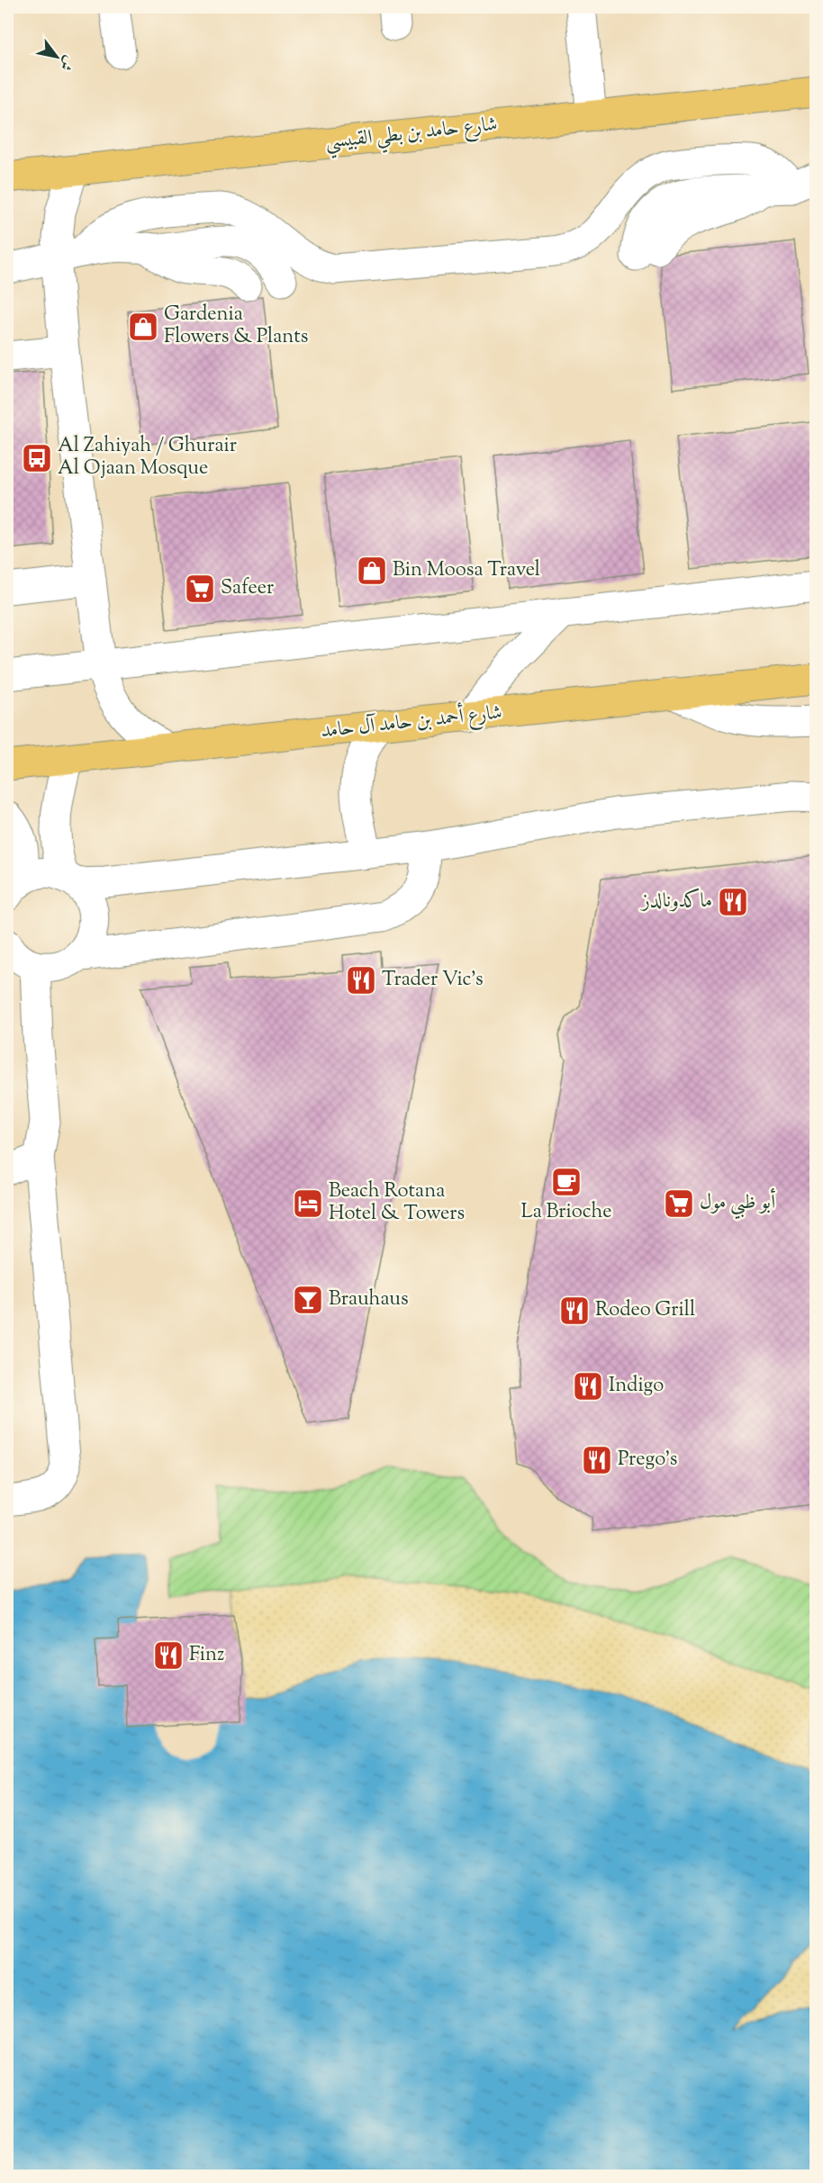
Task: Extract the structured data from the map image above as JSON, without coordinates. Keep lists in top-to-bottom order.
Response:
{
  "streets": {
    "main road": ["شارع حامد بن بطي القبيسي", "شارع أحمد بن حامد آل حامد"]
  },
  "places": {
    "shop": ["Gardenia Flowers & Plants", "Bin Moosa Travel"],
    "bus stop": ["Al Zahiyah / Ghurair Al Ojaan Mosque"],
    "supermarket": ["Safeer", "أبو ظبي مول"],
    "restaurant": [
      "ماكدونالدز",
      "Trader Vic's",
      "Rodeo Grill",
      "Indigo",
      "Prego's",
      "Finz"
    ],
    "cafe": ["La Brioche"],
    "hotel": ["Beach Rotana Hotel & Towers"],
    "bar": ["Brauhaus"]
  },
  "north": "bottom right"
}
